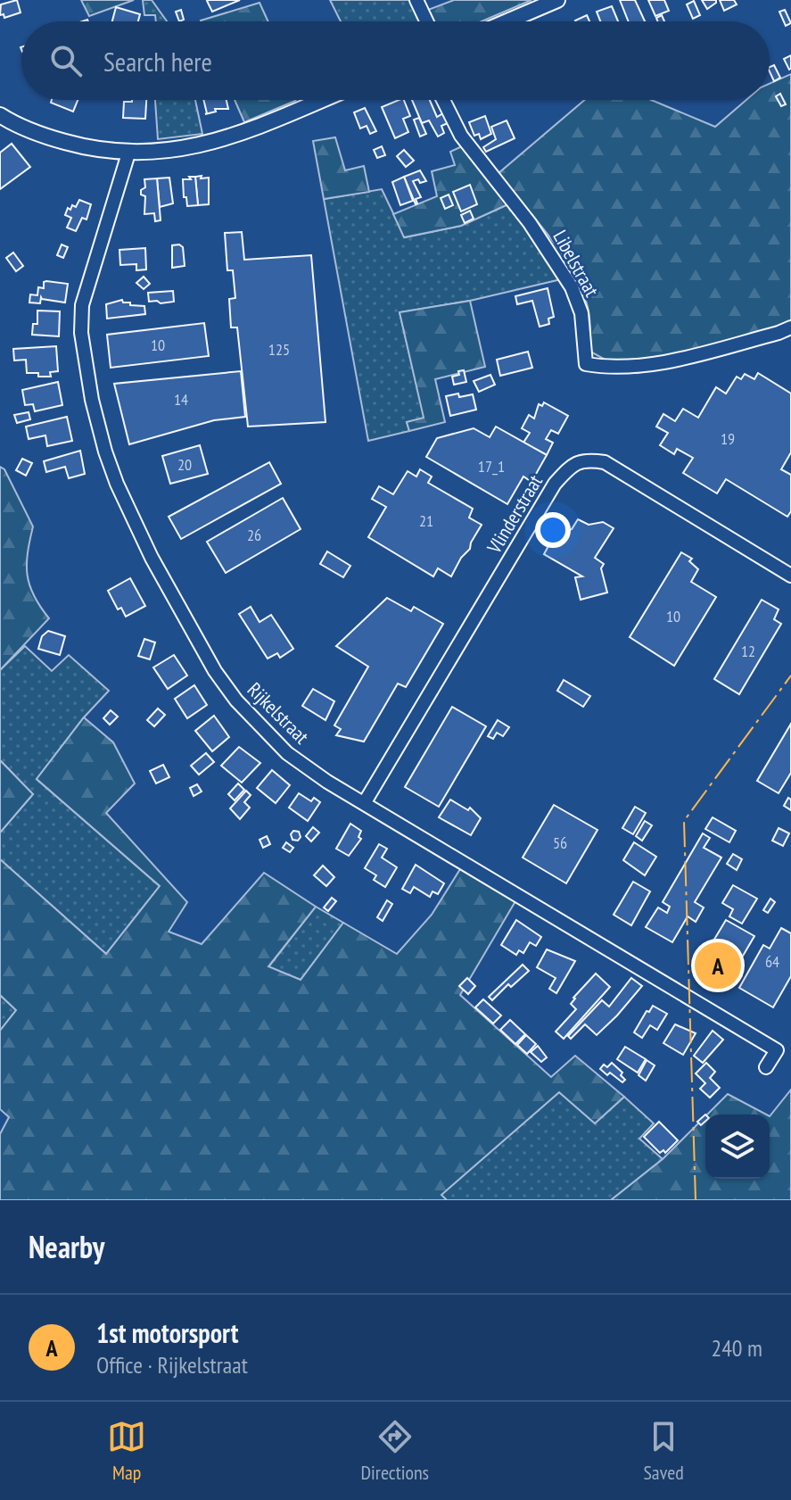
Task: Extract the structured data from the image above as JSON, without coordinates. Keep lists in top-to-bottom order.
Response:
{
  "streets": {
    "street": ["Libelstraat", "Vlinderstraat", "Rijkelstraat"]
  },
  "crossings": [
    ["Vlinderstraat", "Rijkelstraat"]
  ],
  "house_numbers": [
    "10",
    "125",
    "14",
    "19",
    "20",
    "17_1",
    "21",
    "26",
    "10",
    "12",
    "56",
    "64"
  ],
  "page": {
    "search": "Search here",
    "pins": "A",
    "heading": "Nearby",
    "list": [
      {
        "mark": "A",
        "name": "1st motorsport",
        "note": "Office · Rijkelstraat",
        "value": "240 m"
      }
    ],
    "nav": ["Map", "Directions", "Saved"]
  }
}
